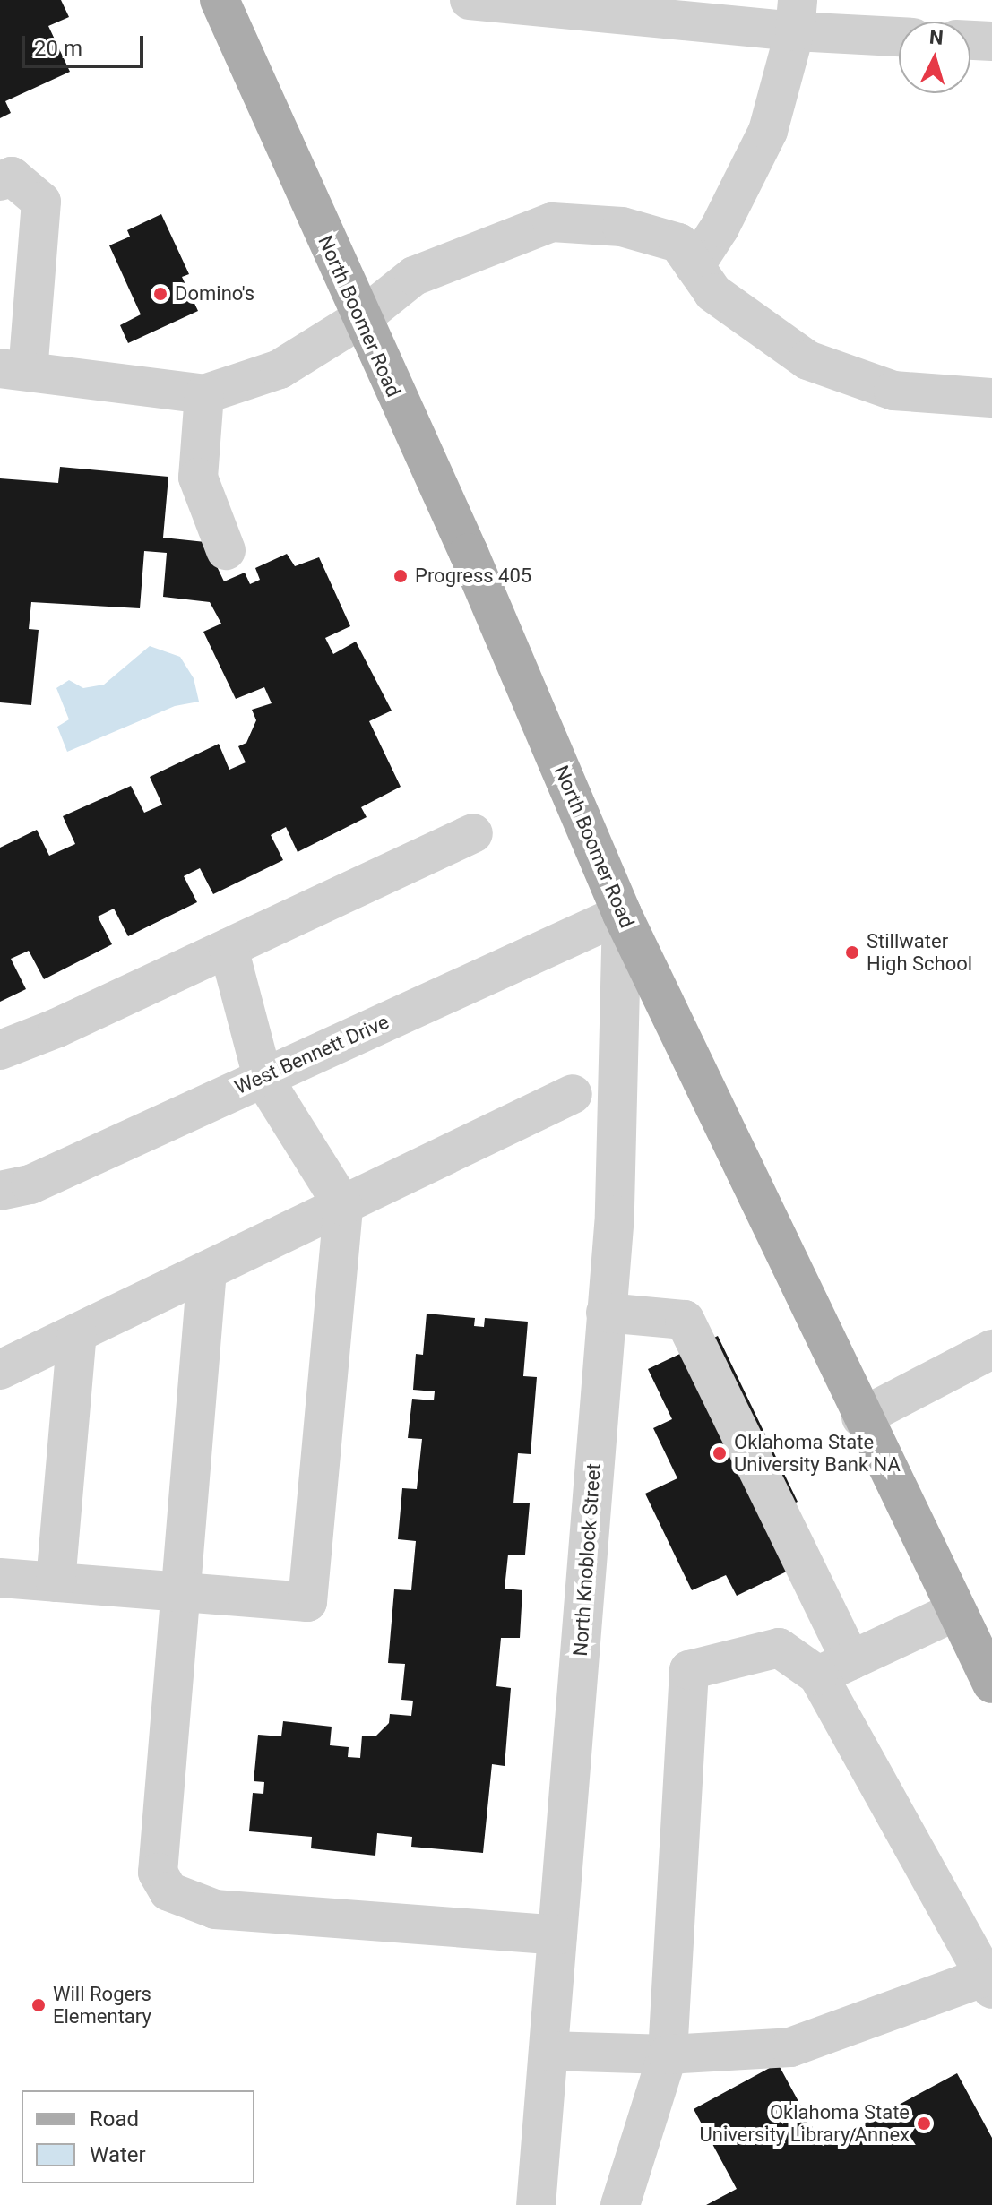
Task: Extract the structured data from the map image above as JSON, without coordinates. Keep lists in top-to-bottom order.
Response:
{
  "streets": {
    "main road": ["North Boomer Road"],
    "street": ["West Bennett Drive", "North Knoblock Street"]
  },
  "crossings": [
    ["North Boomer Road", "West Bennett Drive"],
    ["North Boomer Road", "North Knoblock Street"],
    ["West Bennett Drive", "North Knoblock Street"]
  ],
  "places": [
    "Domino's",
    "Progress 405",
    "Stillwater High School",
    "Oklahoma State University Bank NA",
    "Will Rogers Elementary",
    "Oklahoma State University Library Annex"
  ],
  "legend": ["Road", "Water"],
  "scale_bar": "20 m",
  "north": "top"
}
